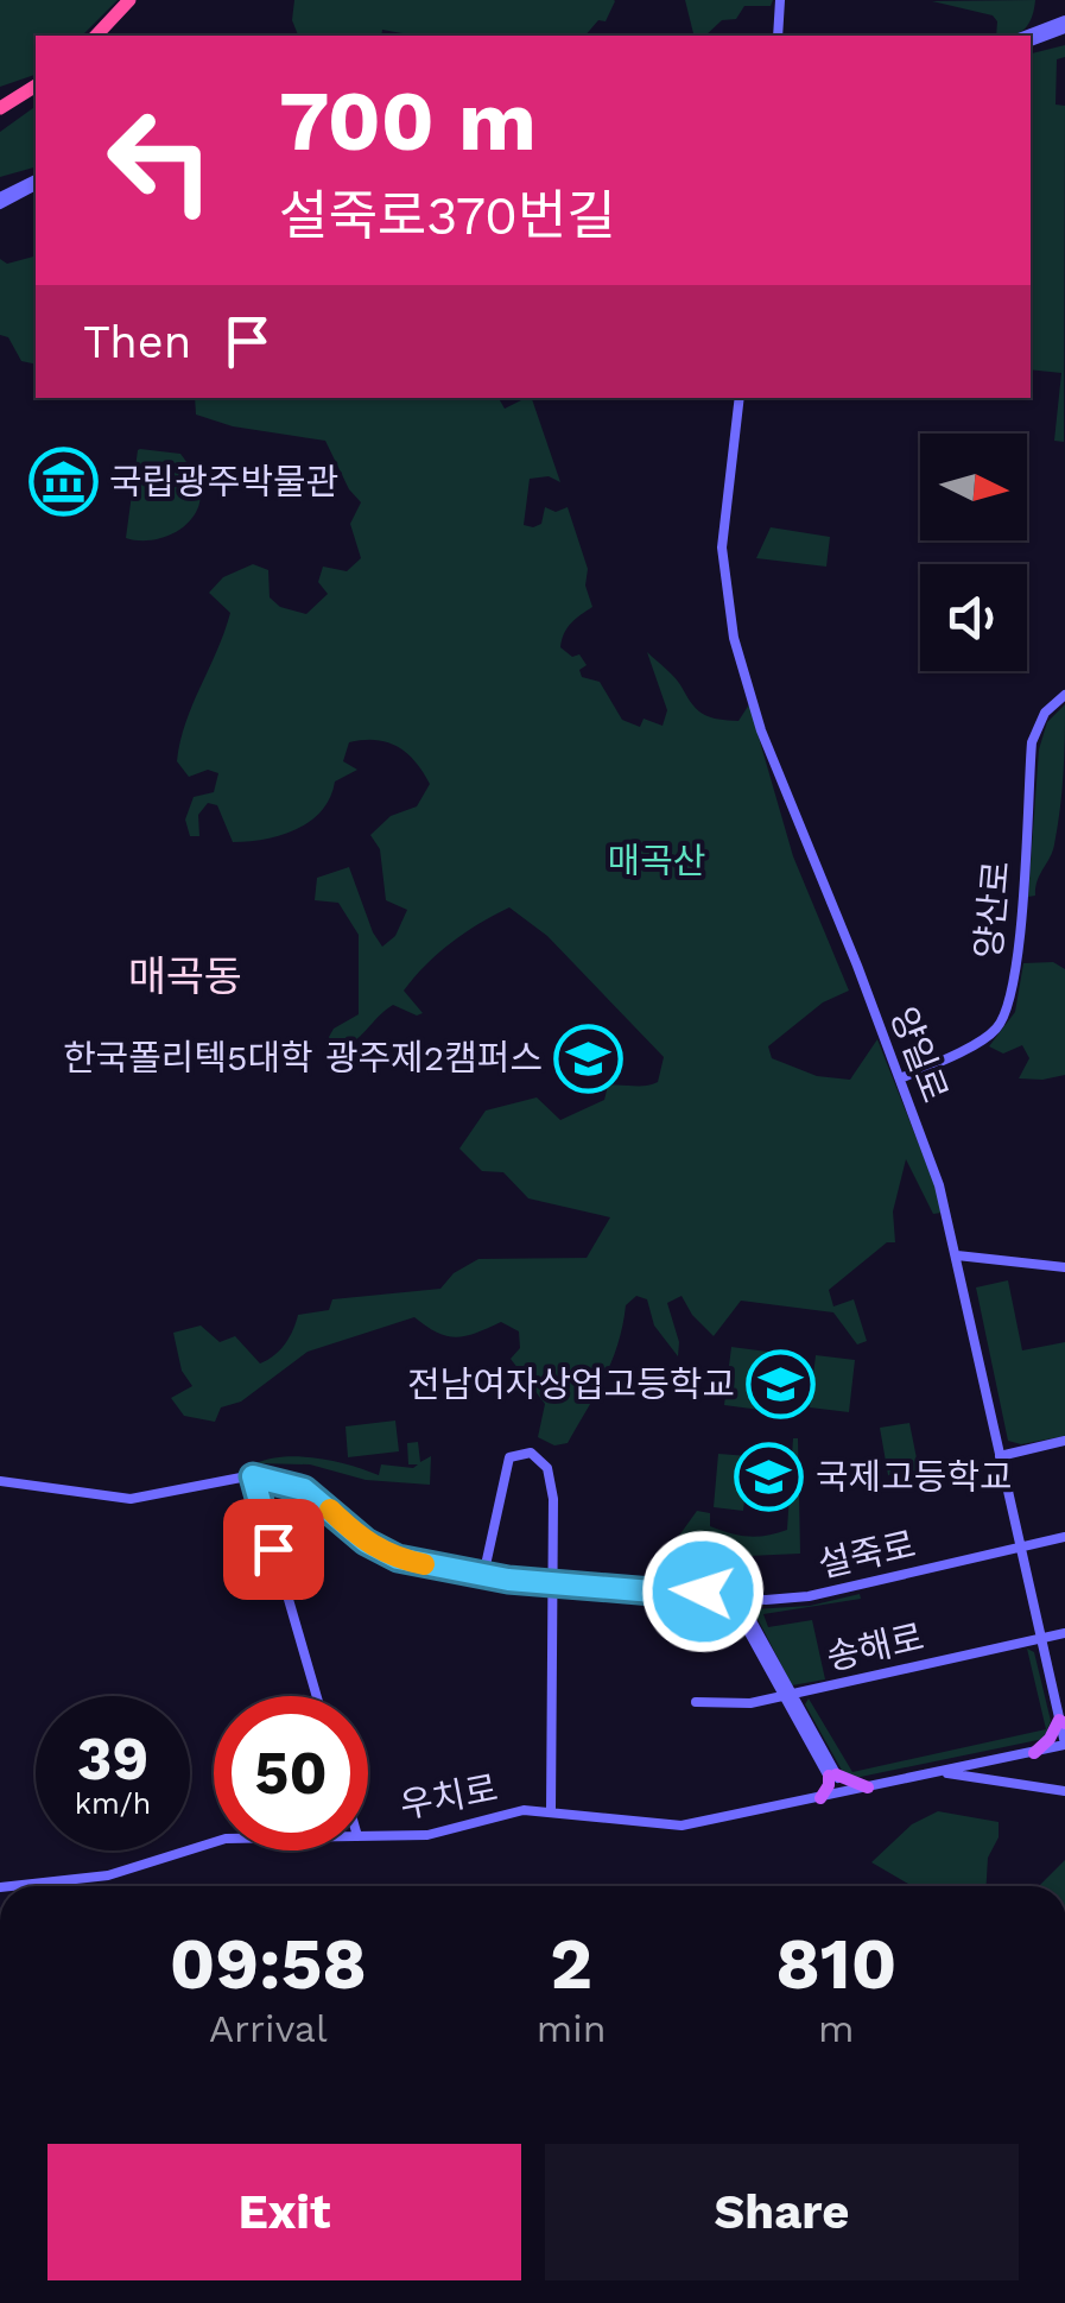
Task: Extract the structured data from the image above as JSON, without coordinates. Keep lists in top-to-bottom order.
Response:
{
  "streets": {
    "main road": [
      "양산로",
      "양일로",
      "설죽로",
      "송해로",
      "우치로"
    ]
  },
  "crossings": [
    ["양산로", "양일로"],
    ["양일로", "설죽로"],
    ["양일로", "송해로"],
    ["양일로", "우치로"]
  ],
  "districts": ["매곡동"],
  "parks": ["매곡산"],
  "places": {
    "museum": ["국립광주박물관"],
    "school or university": ["한국폴리텍5대학 광주제2캠퍼스", "전남여자상업고등학교", "국제고등학교"]
  },
  "north": "right",
  "page": {
    "turn": ["700 m", "설죽로370번길"],
    "then": "Then",
    "speed": "39 km/h",
    "limit": "50",
    "eta": [
      "09:58",
      "Arrival",
      "2",
      "min",
      "810",
      "m"
    ],
    "buttons": ["Exit", "Share"]
  }
}
